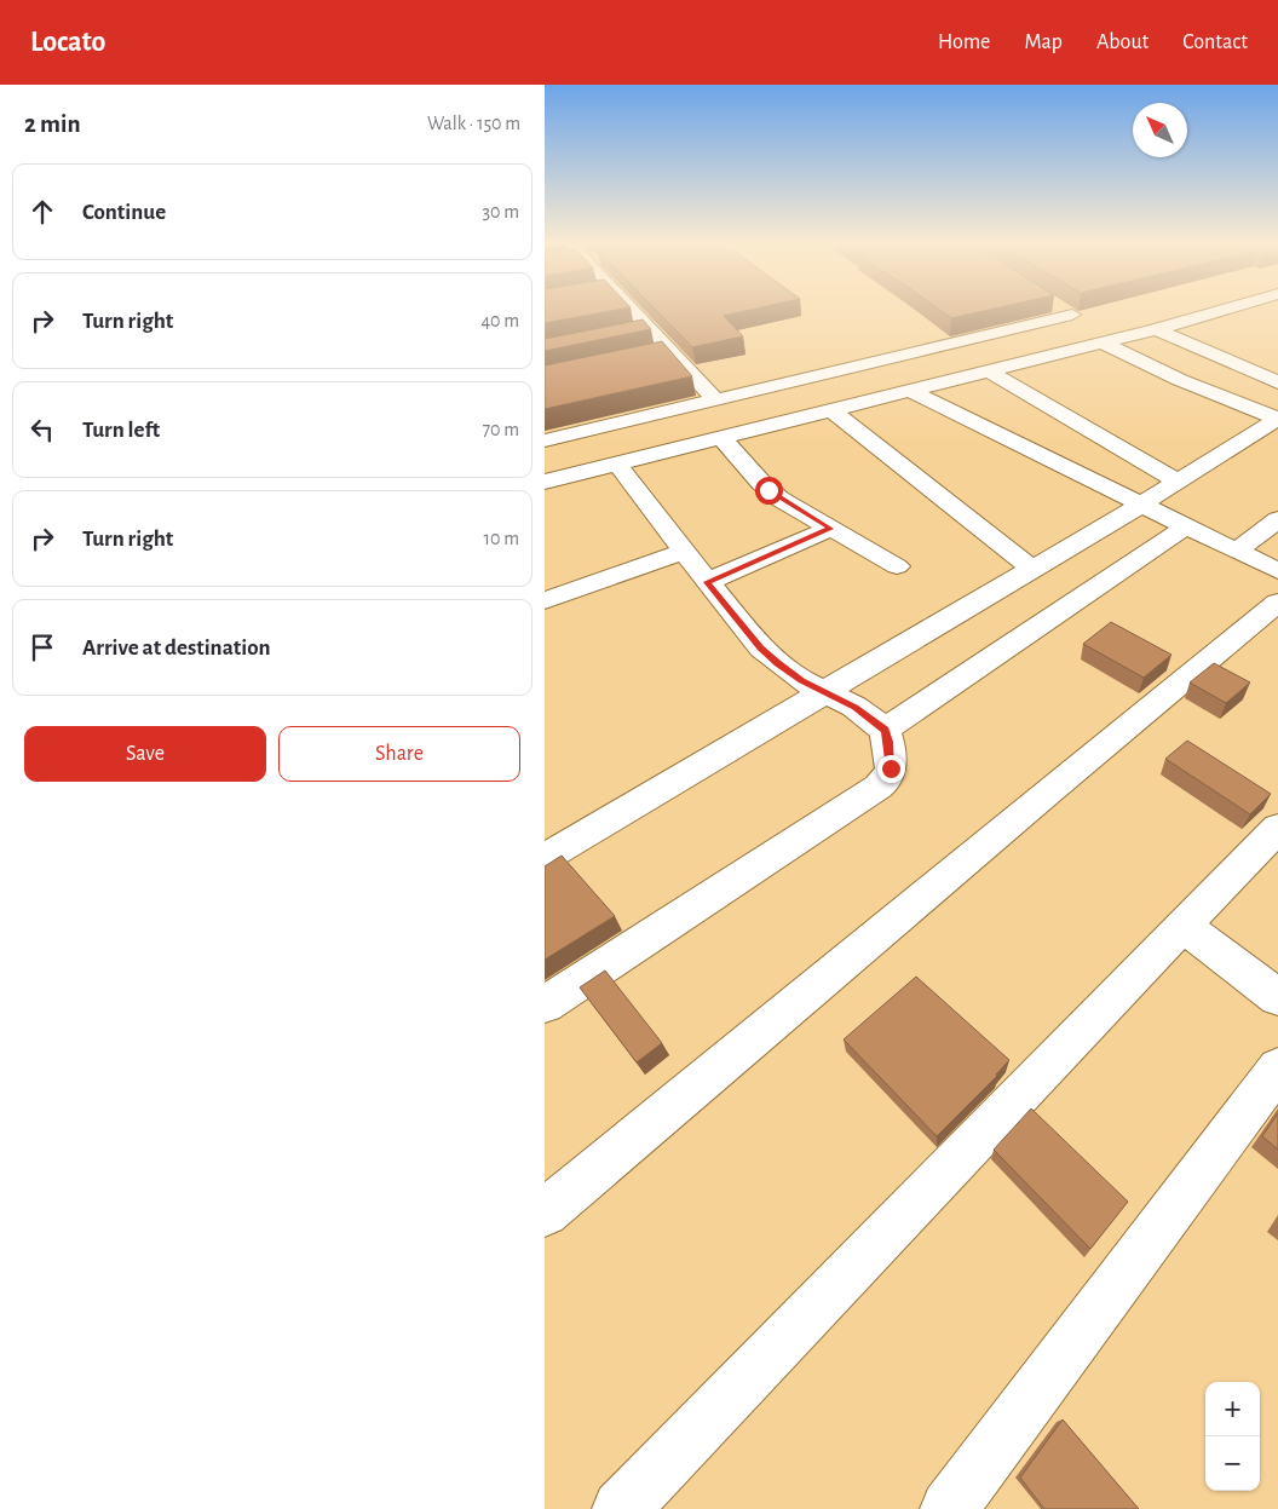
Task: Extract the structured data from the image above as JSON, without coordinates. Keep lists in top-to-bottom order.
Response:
{
  "north": "top left",
  "page": {
    "header": "Locato",
    "nav": [
      "Home",
      "Map",
      "About",
      "Contact"
    ],
    "heading": ["2 min", "Walk · 150 m"],
    "list": [
      ["Continue", "30 m"],
      ["Turn right", "40 m"],
      ["Turn left", "70 m"],
      ["Turn right", "10 m"],
      "Arrive at destination"
    ],
    "buttons": ["Save", "Share"],
    "map_buttons": ["+", "−"]
  }
}
